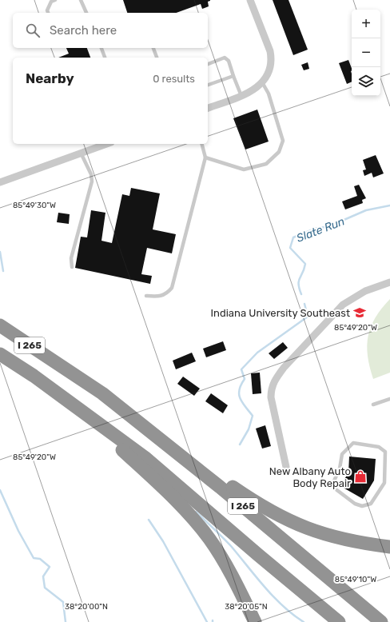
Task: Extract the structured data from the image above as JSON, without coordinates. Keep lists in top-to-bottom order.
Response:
{
  "streets": {
    "highway": ["I 265"]
  },
  "water": ["Slate Run"],
  "places": {
    "school or university": ["Indiana University Southeast"],
    "shop": ["New Albany Auto Body Repair"]
  },
  "page": {
    "map_buttons": ["+", "−"],
    "search": "Search here",
    "heading": ["Nearby", "0 results"]
  },
  "coordinates": [
    "85°49'30\"W",
    "85°49'20\"W",
    "85°49'10\"W",
    "38°20'00\"N",
    "38°20'05\"N"
  ]
}
